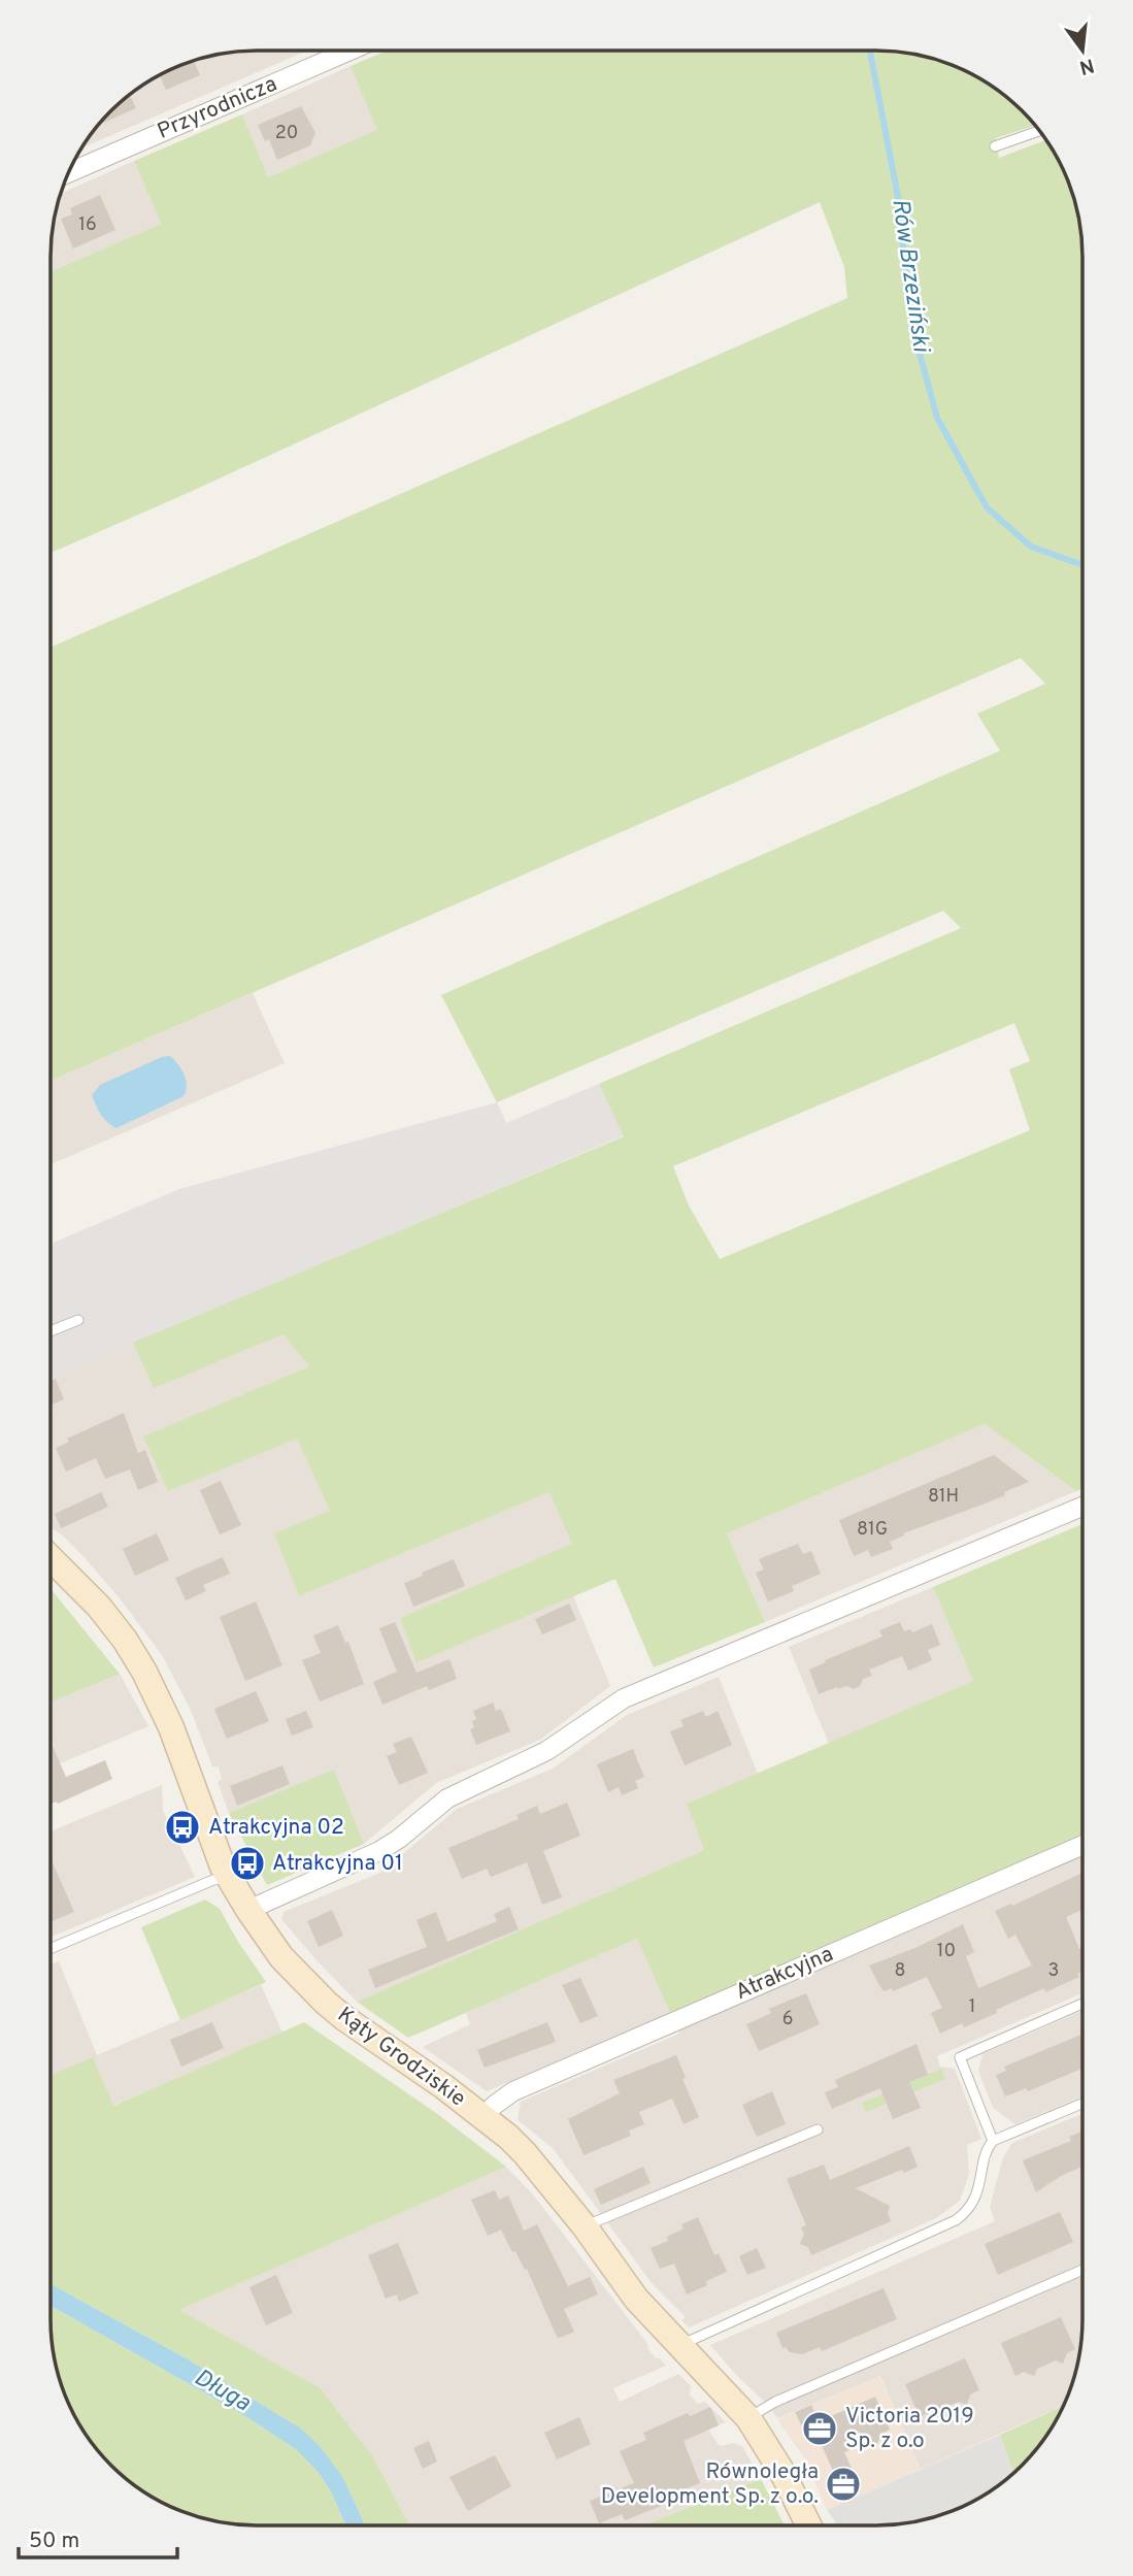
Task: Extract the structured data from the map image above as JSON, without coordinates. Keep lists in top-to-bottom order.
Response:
{
  "streets": {
    "street": ["Przyrodnicza", "Atrakcyjna", "Kąty Grodziskie"]
  },
  "crossings": [
    ["Atrakcyjna", "Kąty Grodziskie"]
  ],
  "water": ["Rów Brzeziński", "Długa"],
  "places": {
    "bus stop": ["Atrakcyjna 02", "Atrakcyjna 01"],
    "office": ["Victoria 2019 Sp. z o.o", "Równoległa Development Sp. z o.o."]
  },
  "house_numbers": [
    "20",
    "16",
    "81H",
    "81G",
    "10",
    "8",
    "3",
    "1",
    "6"
  ],
  "scale_bar": "50 m",
  "north": "bottom"
}
